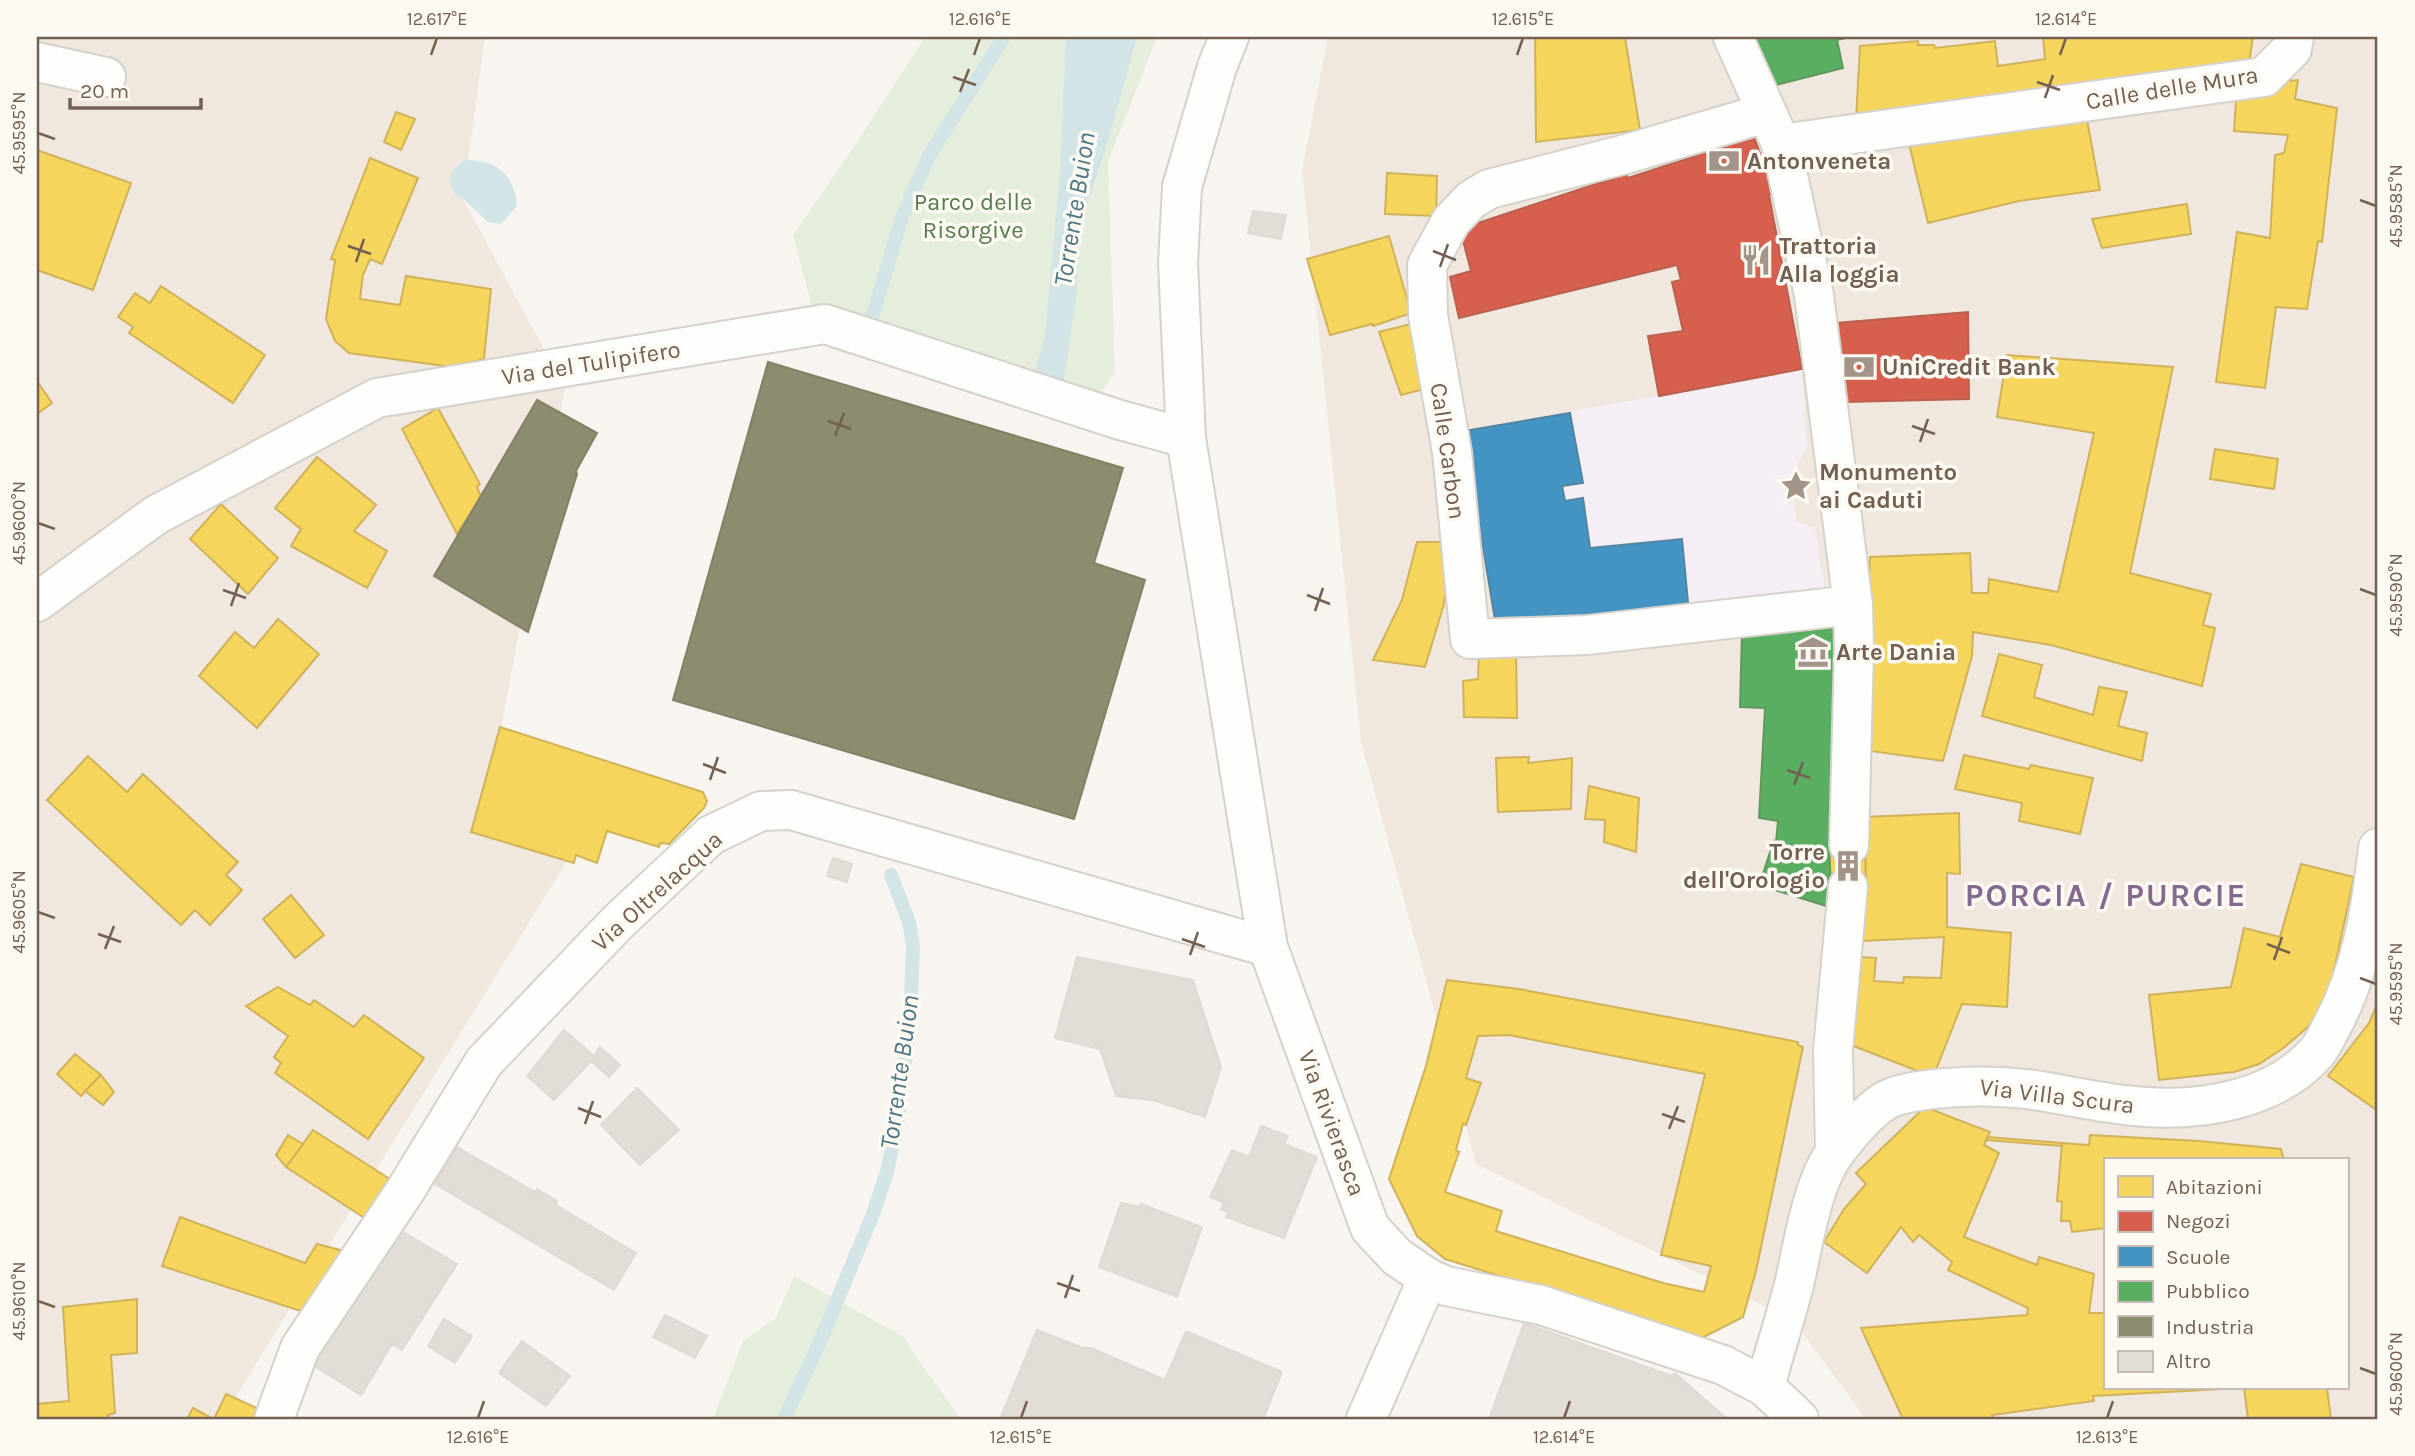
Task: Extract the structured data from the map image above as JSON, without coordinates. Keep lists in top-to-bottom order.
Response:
{
  "streets": {
    "street": [
      "Calle delle Mura",
      "Via del Tulipifero",
      "Calle Carbon",
      "Via Oltrelacqua",
      "Via Villa Scura",
      "Via Rivierasca"
    ]
  },
  "crossings": [
    ["Calle delle Mura", "Calle Carbon"],
    ["Via del Tulipifero", "Via Rivierasca"],
    ["Via Oltrelacqua", "Via Rivierasca"],
    ["Via Villa Scura", "Via Rivierasca"]
  ],
  "districts": ["PORCIA / PURCIE"],
  "water": ["Torrente Buion"],
  "parks": ["Parco delle Risorgive"],
  "places": {
    "bank": ["Antonveneta", "UniCredit Bank"],
    "restaurant": ["Trattoria Alla loggia"],
    "place": ["Monumento ai Caduti"],
    "museum": ["Arte Dania"],
    "building": ["Torre dell'Orologio"]
  },
  "legend": [
    "Abitazioni",
    "Negozi",
    "Scuole",
    "Pubblico",
    "Industria",
    "Altro"
  ],
  "scale_bar": "20 m",
  "coordinates": [
    "12.617°E",
    "12.616°E",
    "12.615°E",
    "12.614°E",
    "45.9595°N",
    "45.9585°N",
    "45.9600°N",
    "45.9590°N",
    "45.9605°N",
    "45.9610°N",
    "12.613°E"
  ]
}
